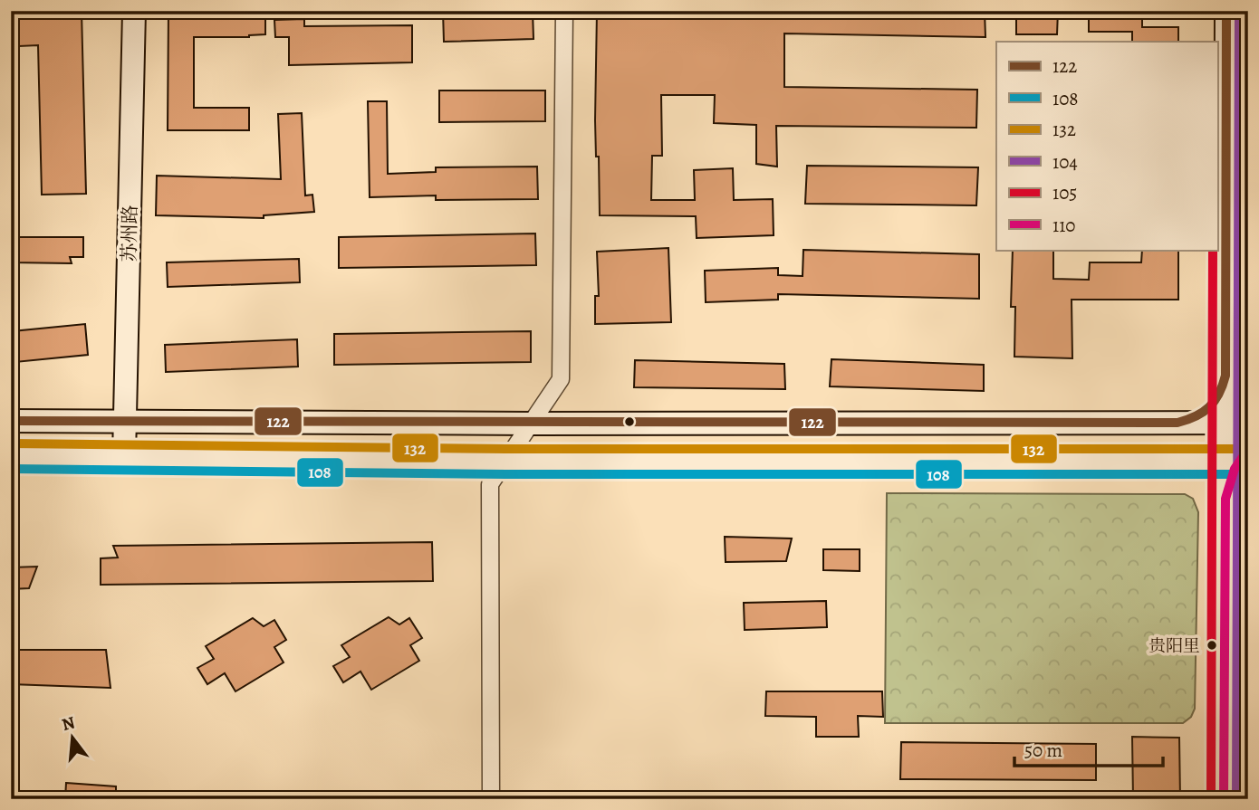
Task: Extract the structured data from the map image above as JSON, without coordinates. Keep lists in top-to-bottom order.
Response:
{
  "streets": {
    "main road": ["苏州路"]
  },
  "places": ["贵阳里"],
  "lines": [
    "transit line 122",
    "transit line 104",
    "transit line 105",
    "transit line 132",
    "transit line 110",
    "transit line 108"
  ],
  "legend": [
    "122",
    "108",
    "132",
    "104",
    "105",
    "110"
  ],
  "scale_bar": "50 m",
  "north": "top"
}
